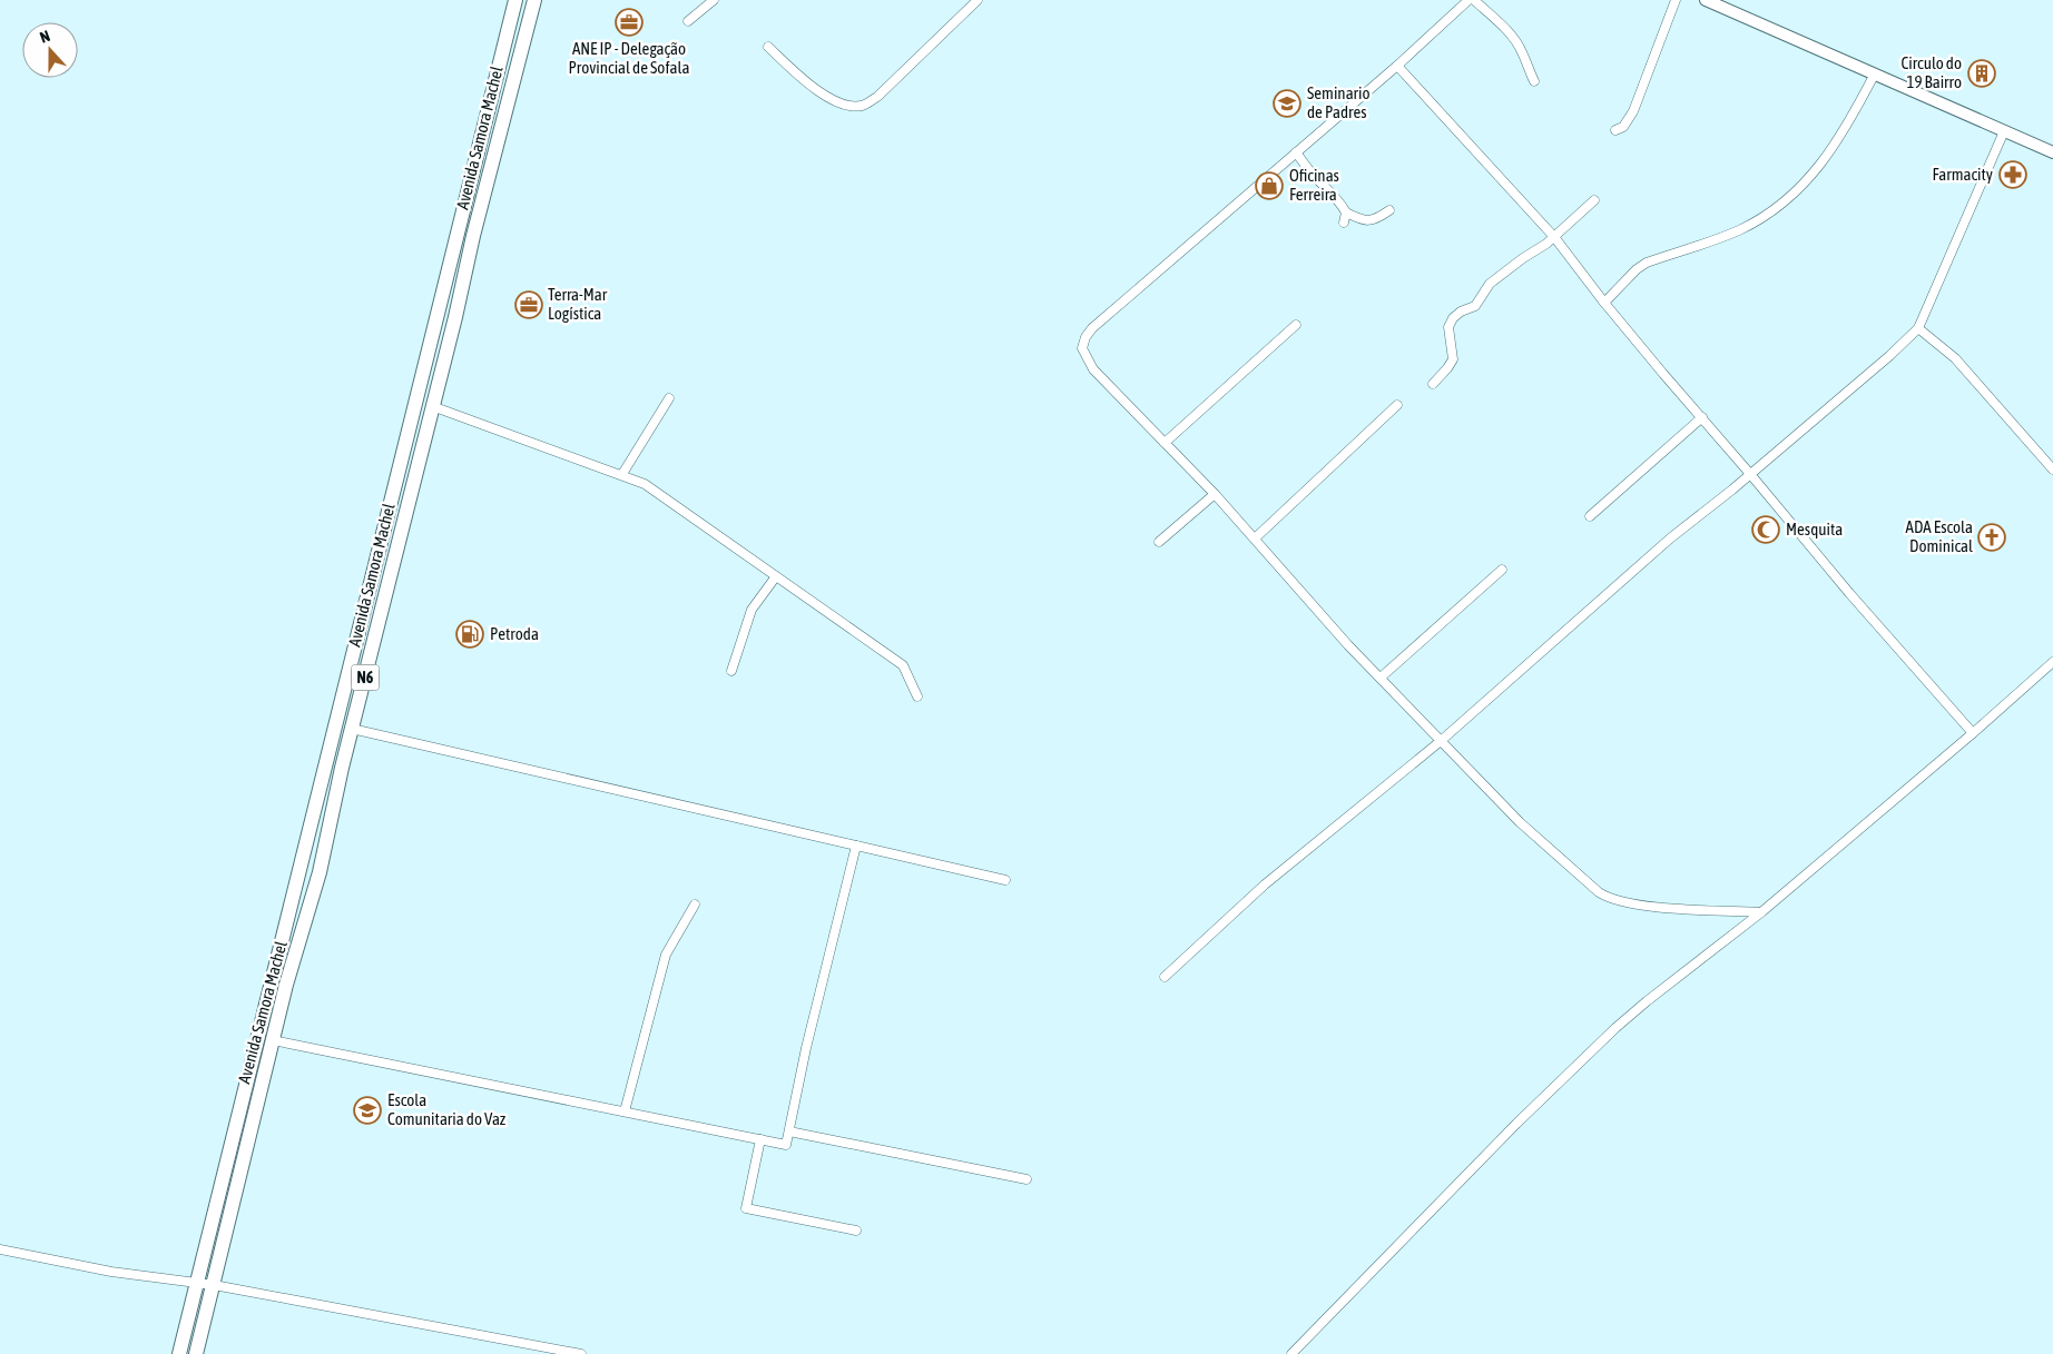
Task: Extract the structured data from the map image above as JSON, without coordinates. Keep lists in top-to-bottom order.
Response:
{
  "streets": {
    "highway": ["Avenida Samora Machel", "N6"]
  },
  "places": {
    "office": ["ANE IP - Delegação Provincial de Sofala", "Terra-Mar Logística"],
    "building": ["Circulo do 19 Bairro"],
    "school or university": ["Seminario de Padres", "Escola Comunitaria do Vaz"],
    "pharmacy": ["Farmacity"],
    "shop": ["Oficinas Ferreira"],
    "mosque": ["Mesquita"],
    "church": ["ADA Escola Dominical"],
    "fuel station": ["Petroda"]
  },
  "north": "top"
}
